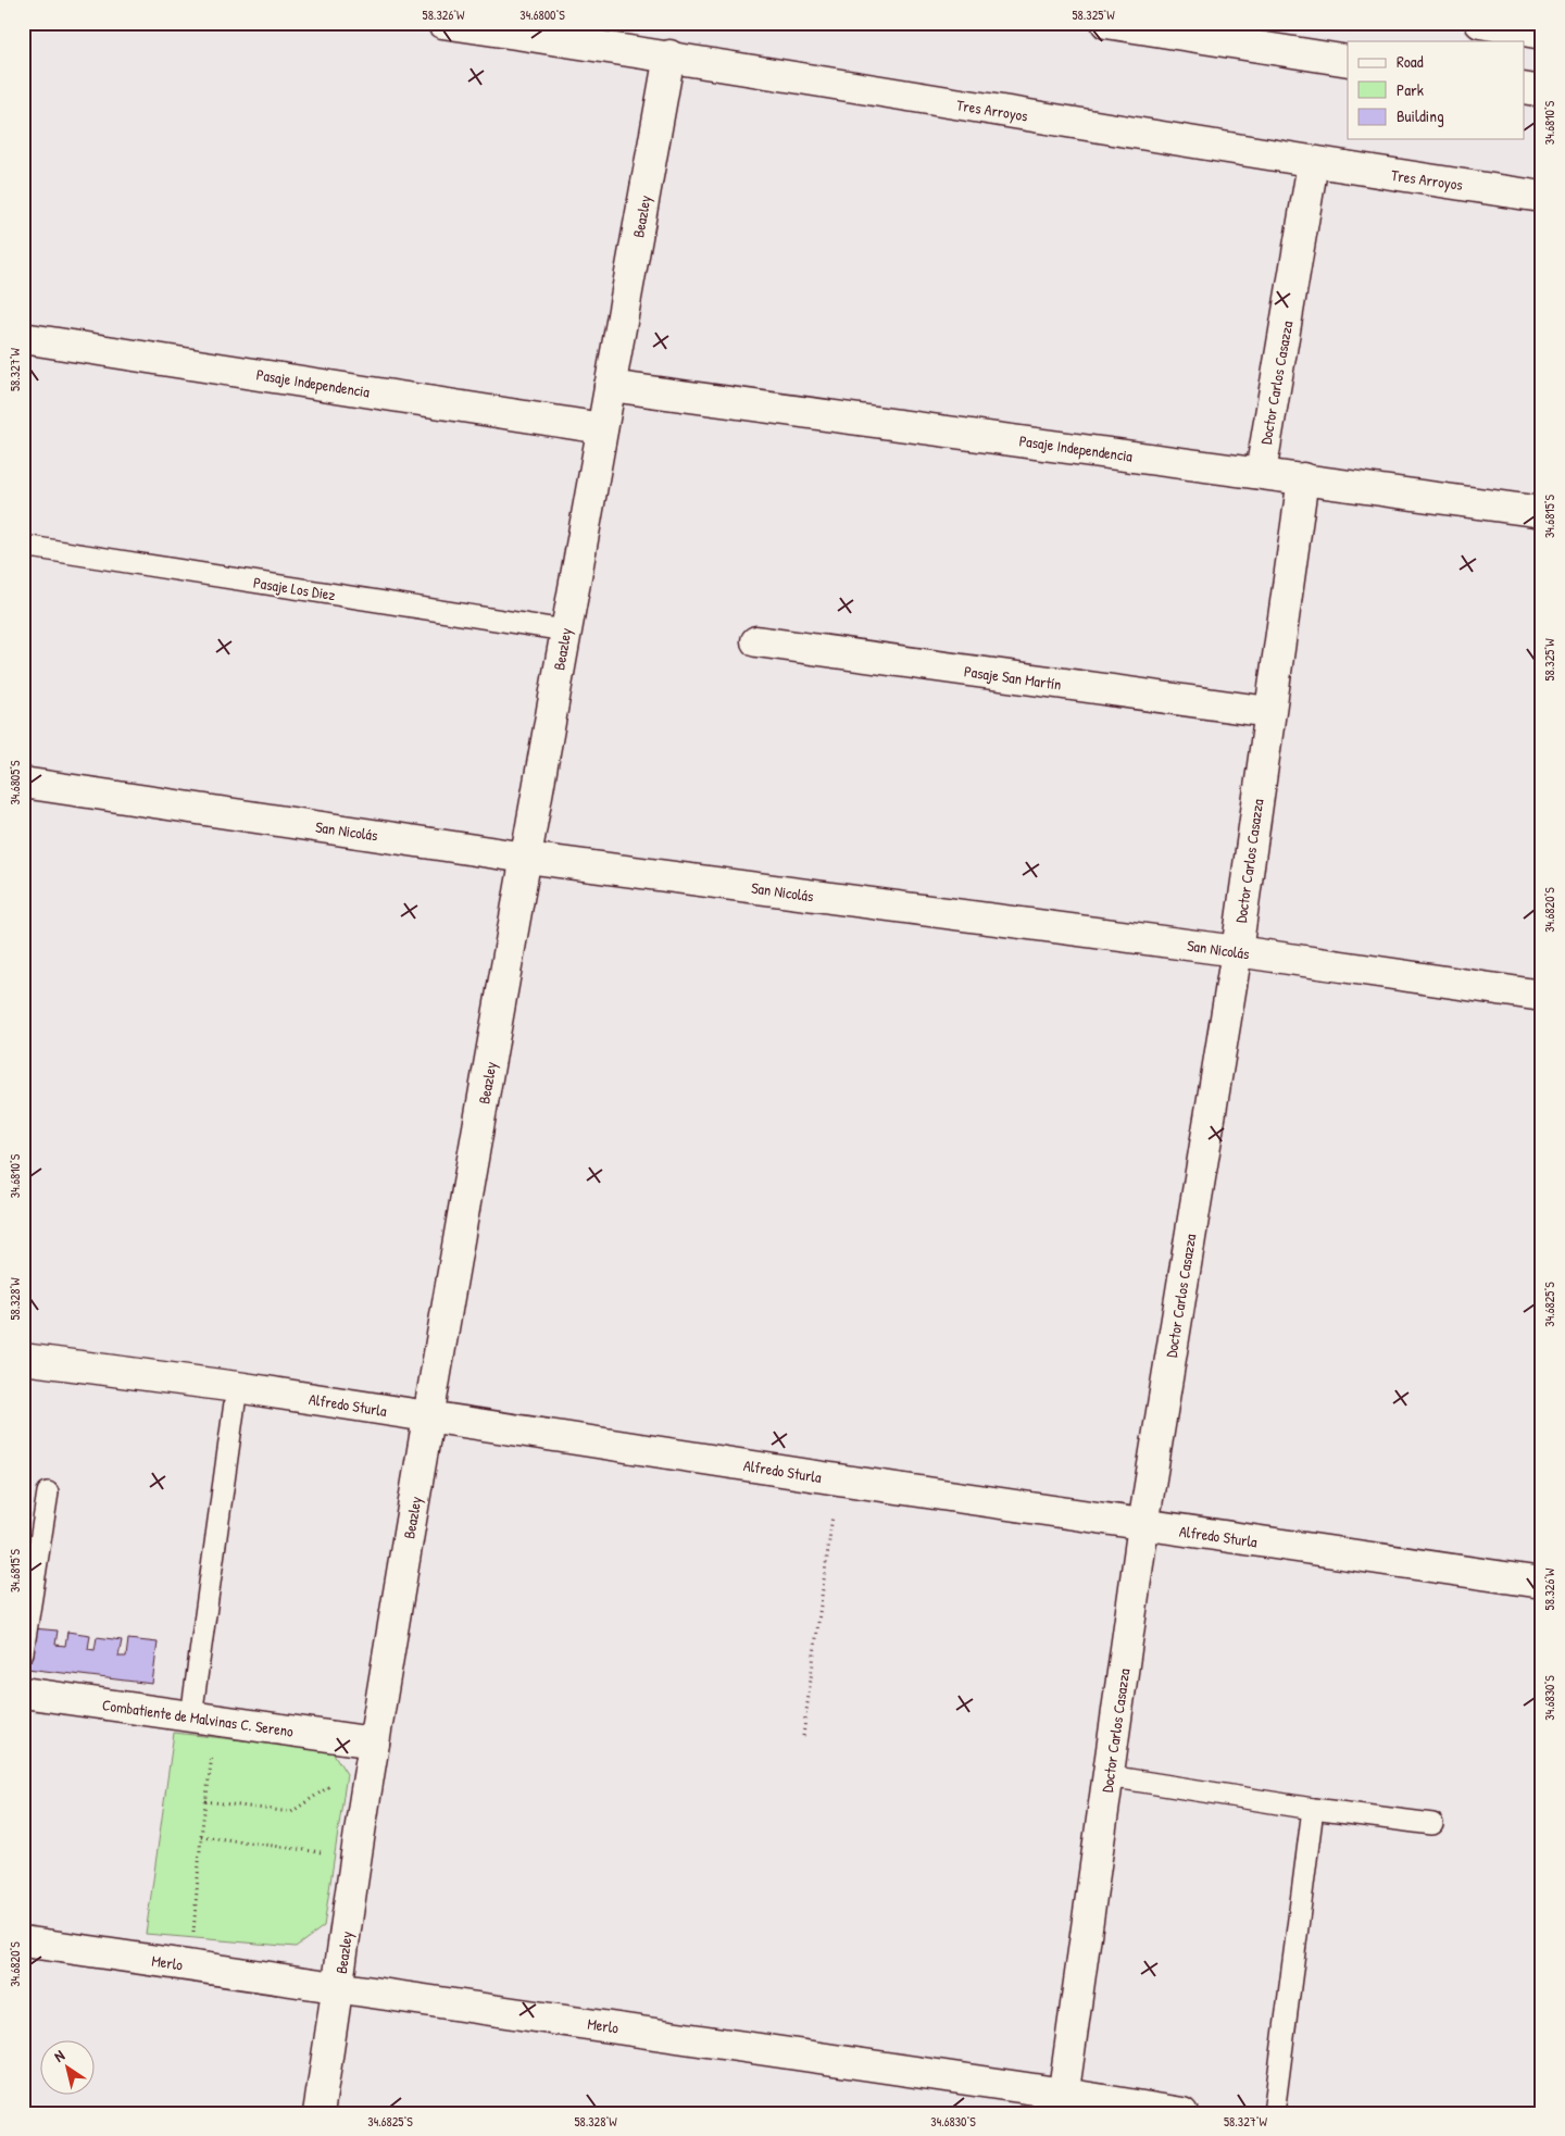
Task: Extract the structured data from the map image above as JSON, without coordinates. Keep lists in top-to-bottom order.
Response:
{
  "streets": {
    "main road": [
      "Tres Arroyos",
      "Beazley",
      "Pasaje Independencia",
      "Doctor Carlos Casazza",
      "Pasaje San Martín",
      "San Nicolás",
      "Alfredo Sturla",
      "Combatiente de Malvinas C. Sereno",
      "Merlo"
    ],
    "lane": ["Pasaje Los Diez"]
  },
  "crossings": [
    ["Tres Arroyos", "Beazley"],
    ["Tres Arroyos", "Doctor Carlos Casazza"],
    ["Beazley", "Pasaje Independencia"],
    ["Beazley", "Pasaje Los Diez"],
    ["Beazley", "San Nicolás"],
    ["Beazley", "Alfredo Sturla"],
    ["Beazley", "Combatiente de Malvinas C. Sereno"],
    ["Beazley", "Merlo"],
    ["Pasaje Independencia", "Doctor Carlos Casazza"],
    ["Doctor Carlos Casazza", "Pasaje San Martín"],
    ["Doctor Carlos Casazza", "San Nicolás"],
    ["Doctor Carlos Casazza", "Alfredo Sturla"],
    ["Doctor Carlos Casazza", "Merlo"]
  ],
  "legend": ["Road", "Park", "Building"],
  "north": "top left",
  "coordinates": [
    "58.326°W",
    "34.6800°S",
    "58.325°W",
    "34.6810°S",
    "58.327°W",
    "34.6815°S",
    "34.6805°S",
    "34.6820°S",
    "58.328°W",
    "34.6825°S",
    "34.6830°S"
  ]
}
